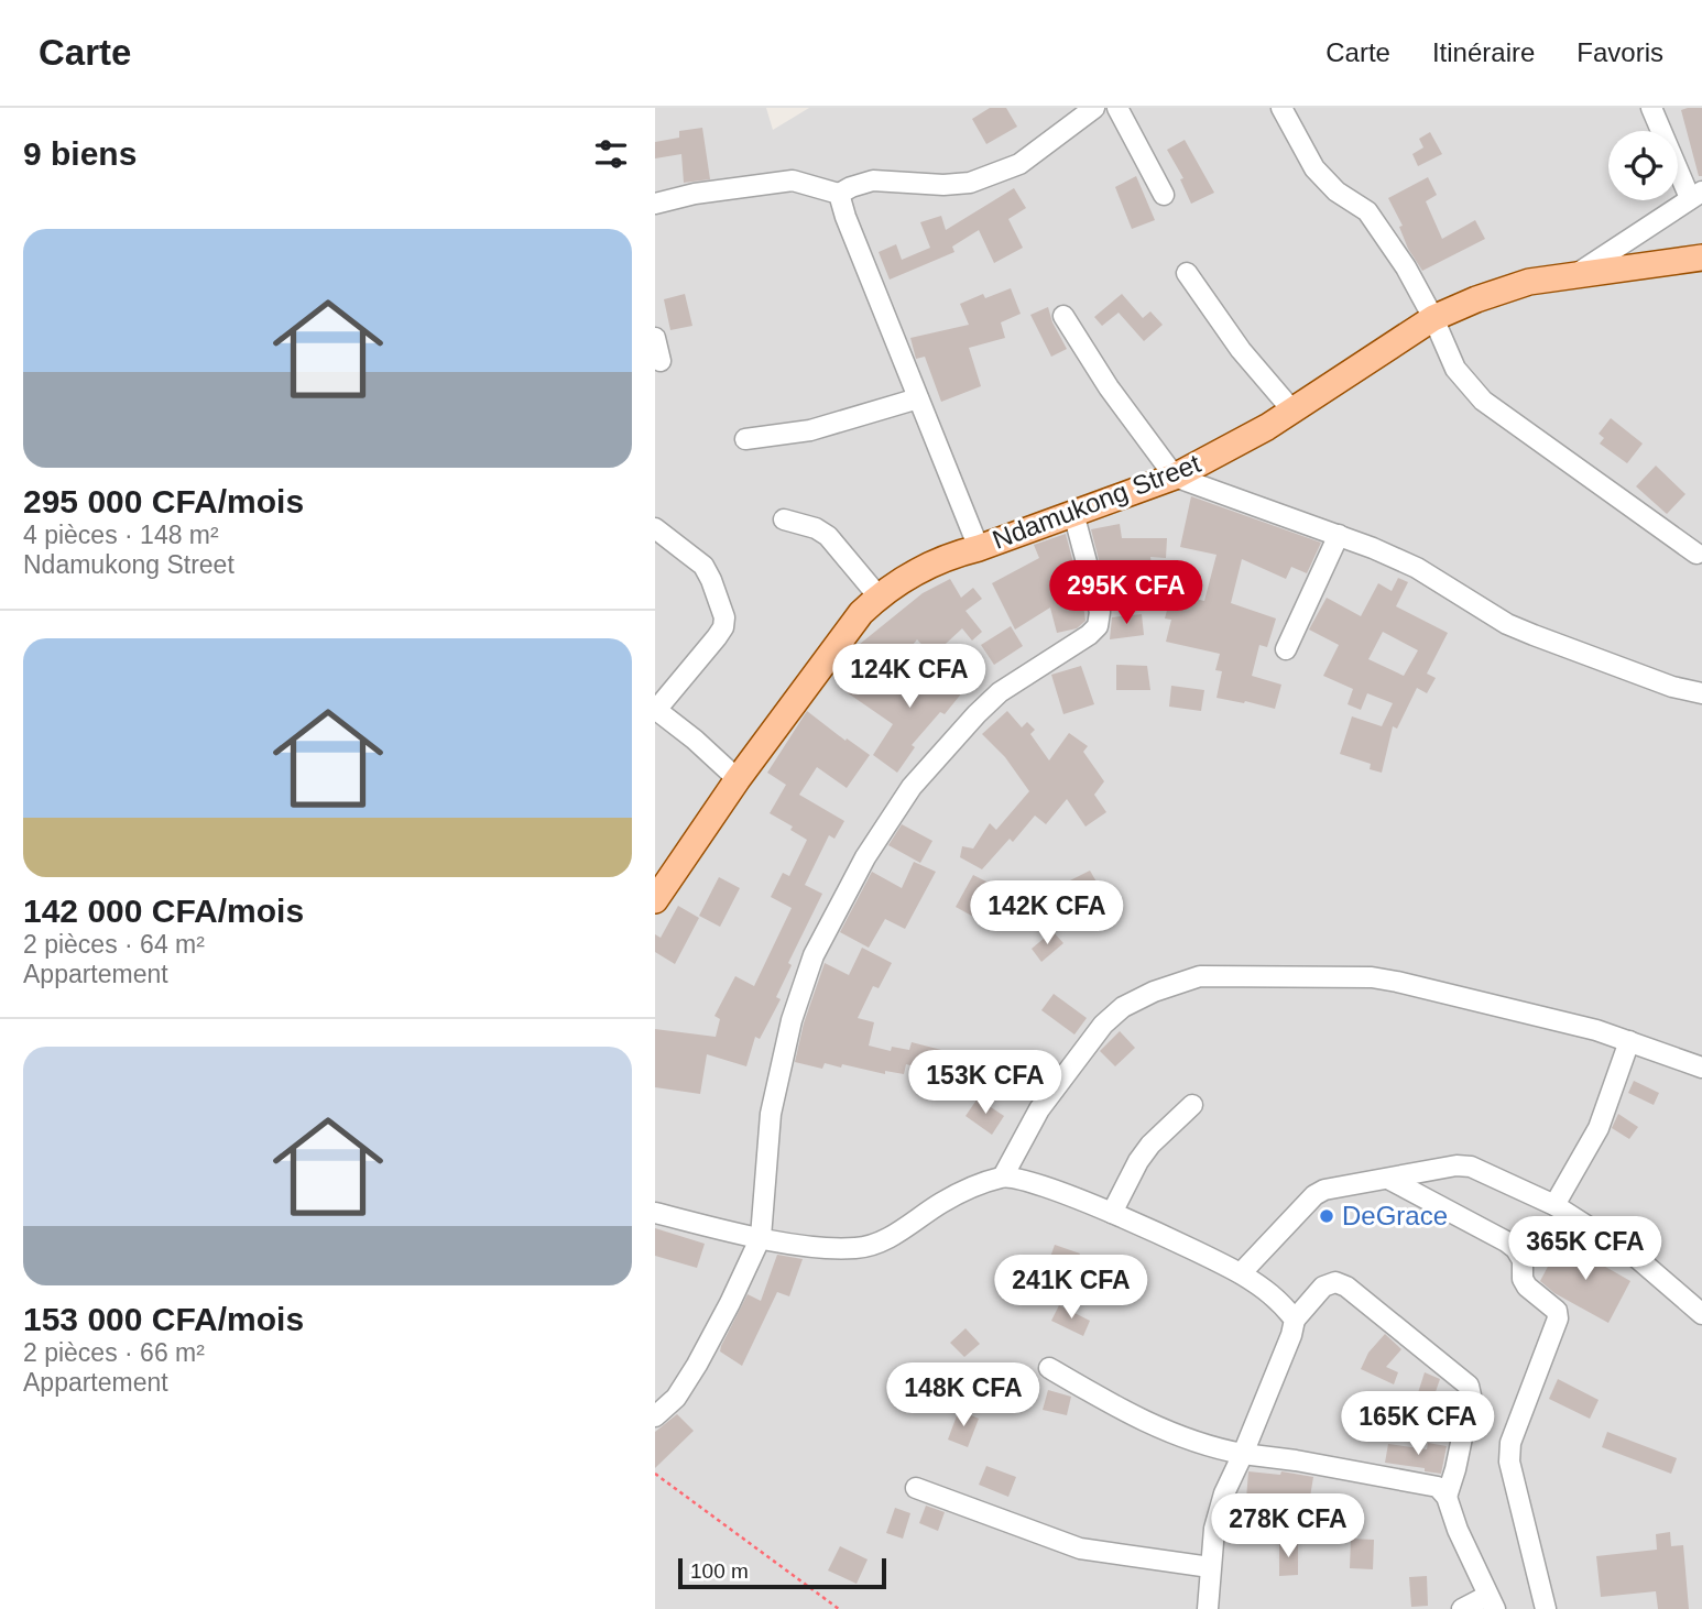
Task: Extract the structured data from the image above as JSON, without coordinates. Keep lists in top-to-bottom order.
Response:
{
  "streets": {
    "main road": ["Ndamukong Street"]
  },
  "places": ["DeGrace"],
  "scale_bar": "100 m",
  "page": {
    "header": "Carte",
    "nav": ["Carte", "Itinéraire", "Favoris"],
    "heading": "9 biens",
    "list": [
      {
        "name": "295 000 CFA/mois",
        "note": "4 pièces · 148 m² · Ndamukong Street"
      },
      {
        "name": "142 000 CFA/mois",
        "note": "2 pièces · 64 m² · Appartement"
      },
      {
        "name": "153 000 CFA/mois",
        "note": "2 pièces · 66 m² · Appartement"
      }
    ],
    "price": [
      "295K CFA",
      "124K CFA",
      "142K CFA",
      "153K CFA",
      "365K CFA",
      "241K CFA",
      "148K CFA",
      "165K CFA",
      "278K CFA"
    ],
    "scale": "100 m"
  }
}
